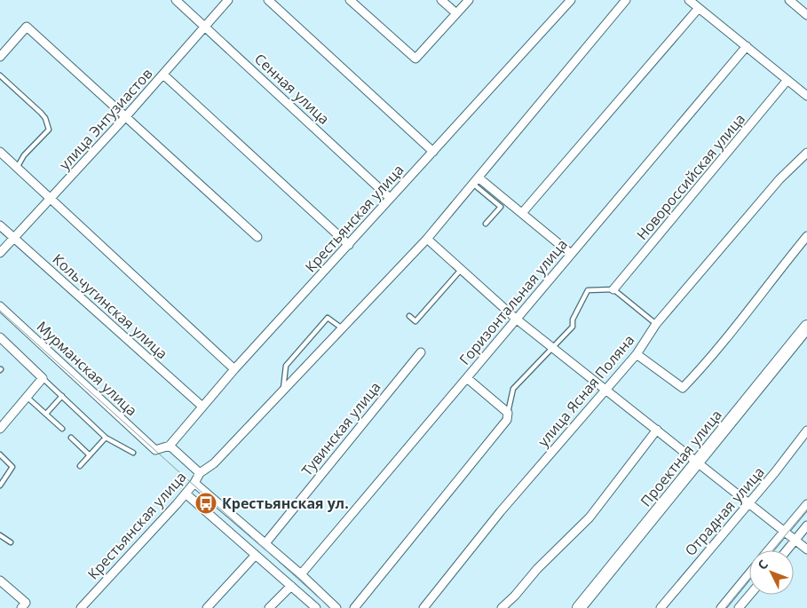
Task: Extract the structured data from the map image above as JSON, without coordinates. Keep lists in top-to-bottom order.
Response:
{
  "streets": {
    "main road": ["Проектная улица"],
    "street": [
      "Сенная улица",
      "улица Энтузиастов",
      "Новороссийская улица",
      "Крестьянская улица",
      "Горизонтальная улица",
      "Кольчугинская улица",
      "Мурманская улица",
      "улица Ясная Поляна",
      "Тувинская улица",
      "Отрадная улица"
    ]
  },
  "crossings": [
    ["Сенная улица", "улица Энтузиастов"],
    ["Сенная улица", "Крестьянская улица"],
    ["улица Энтузиастов", "Кольчугинская улица"],
    ["Крестьянская улица", "Кольчугинская улица"],
    ["Крестьянская улица", "Мурманская улица"]
  ],
  "places": {
    "bus stop": ["Крестьянская ул."]
  },
  "north": "top left"
}
